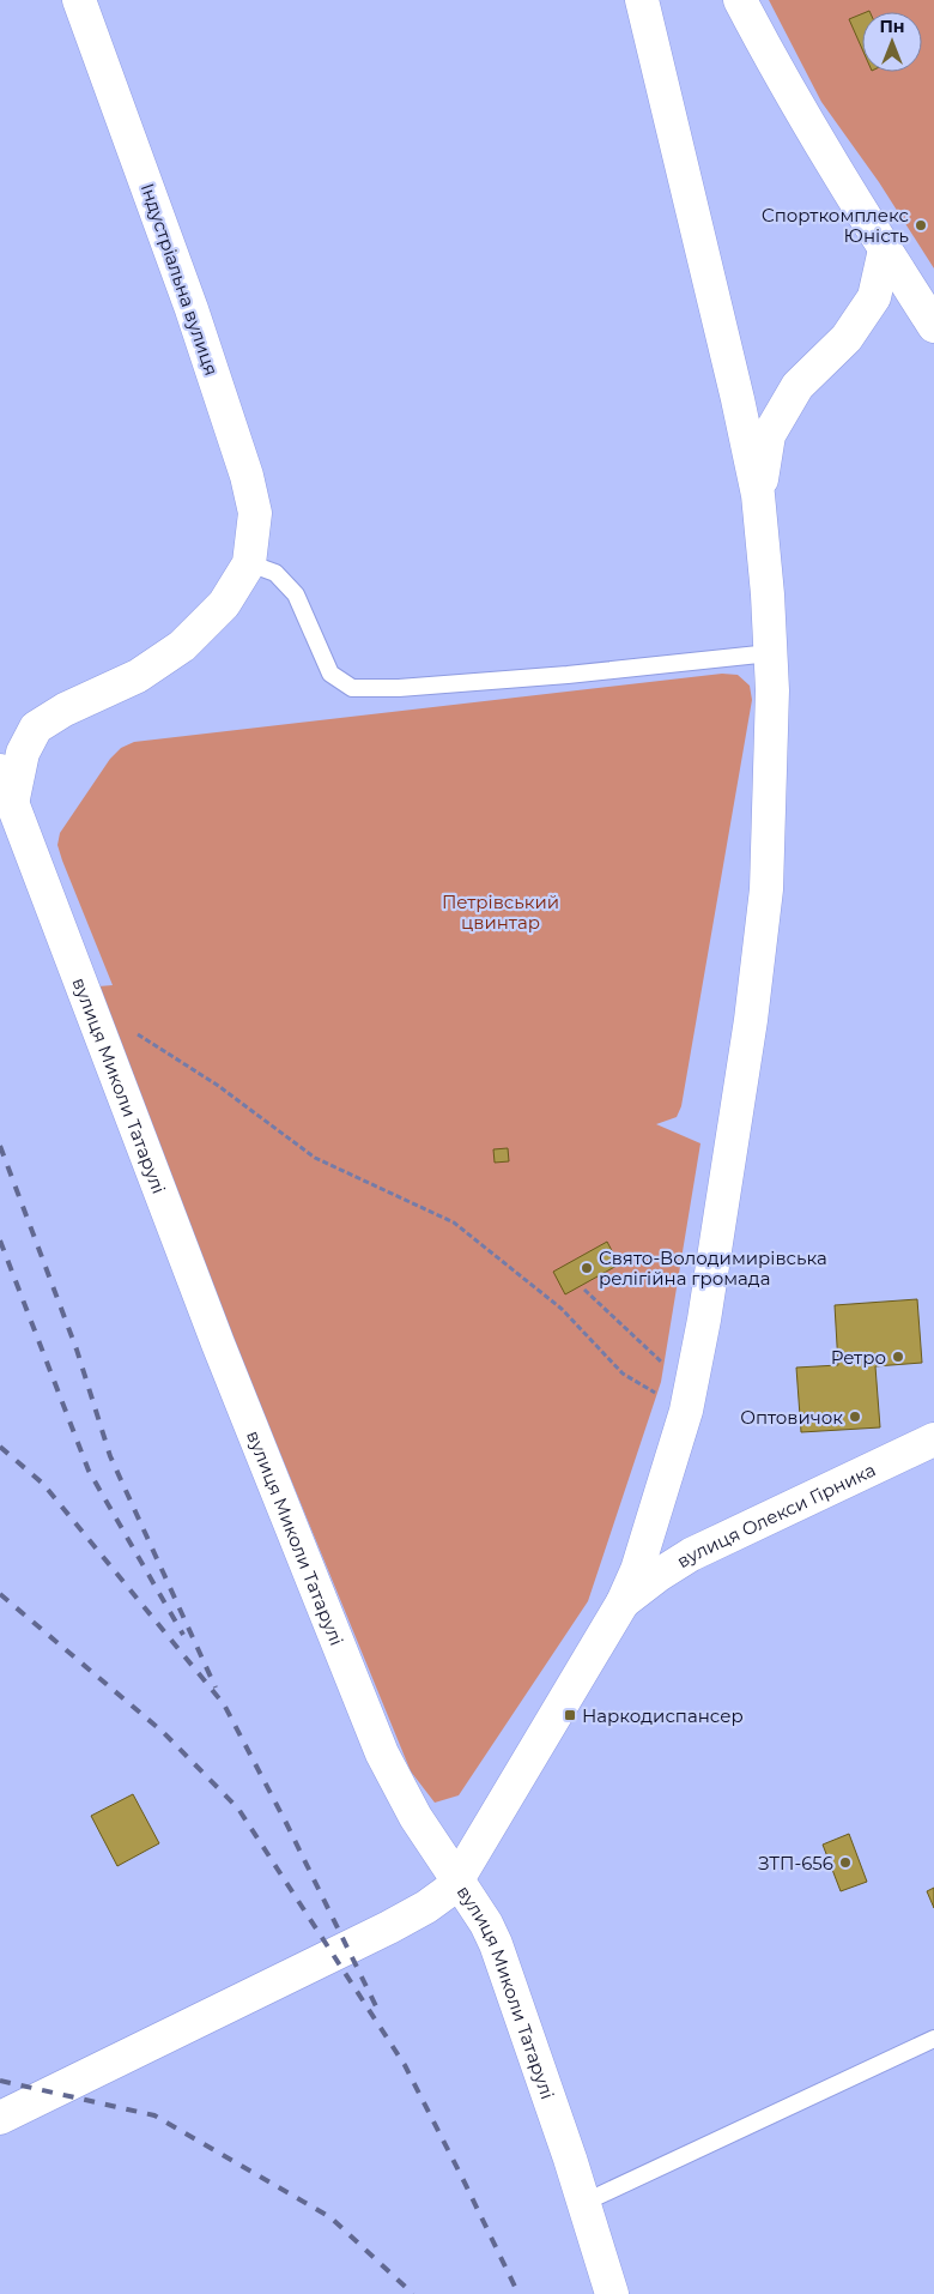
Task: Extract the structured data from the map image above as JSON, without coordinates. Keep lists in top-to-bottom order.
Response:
{
  "streets": {
    "street": ["Індустріальна вулиця", "вулиця Миколи Татарулі", "вулиця Олекси Гірника"]
  },
  "parks": ["Петрівський цвинтар"],
  "places": {
    "other": [
      "Cпорткомплекс Юність",
      "Свято-Володимирівська релігійна громада",
      "Ретро",
      "Оптовичок",
      "ЗТП-656"
    ],
    "transit": ["Наркодиспансер"]
  },
  "north": "top"
}
